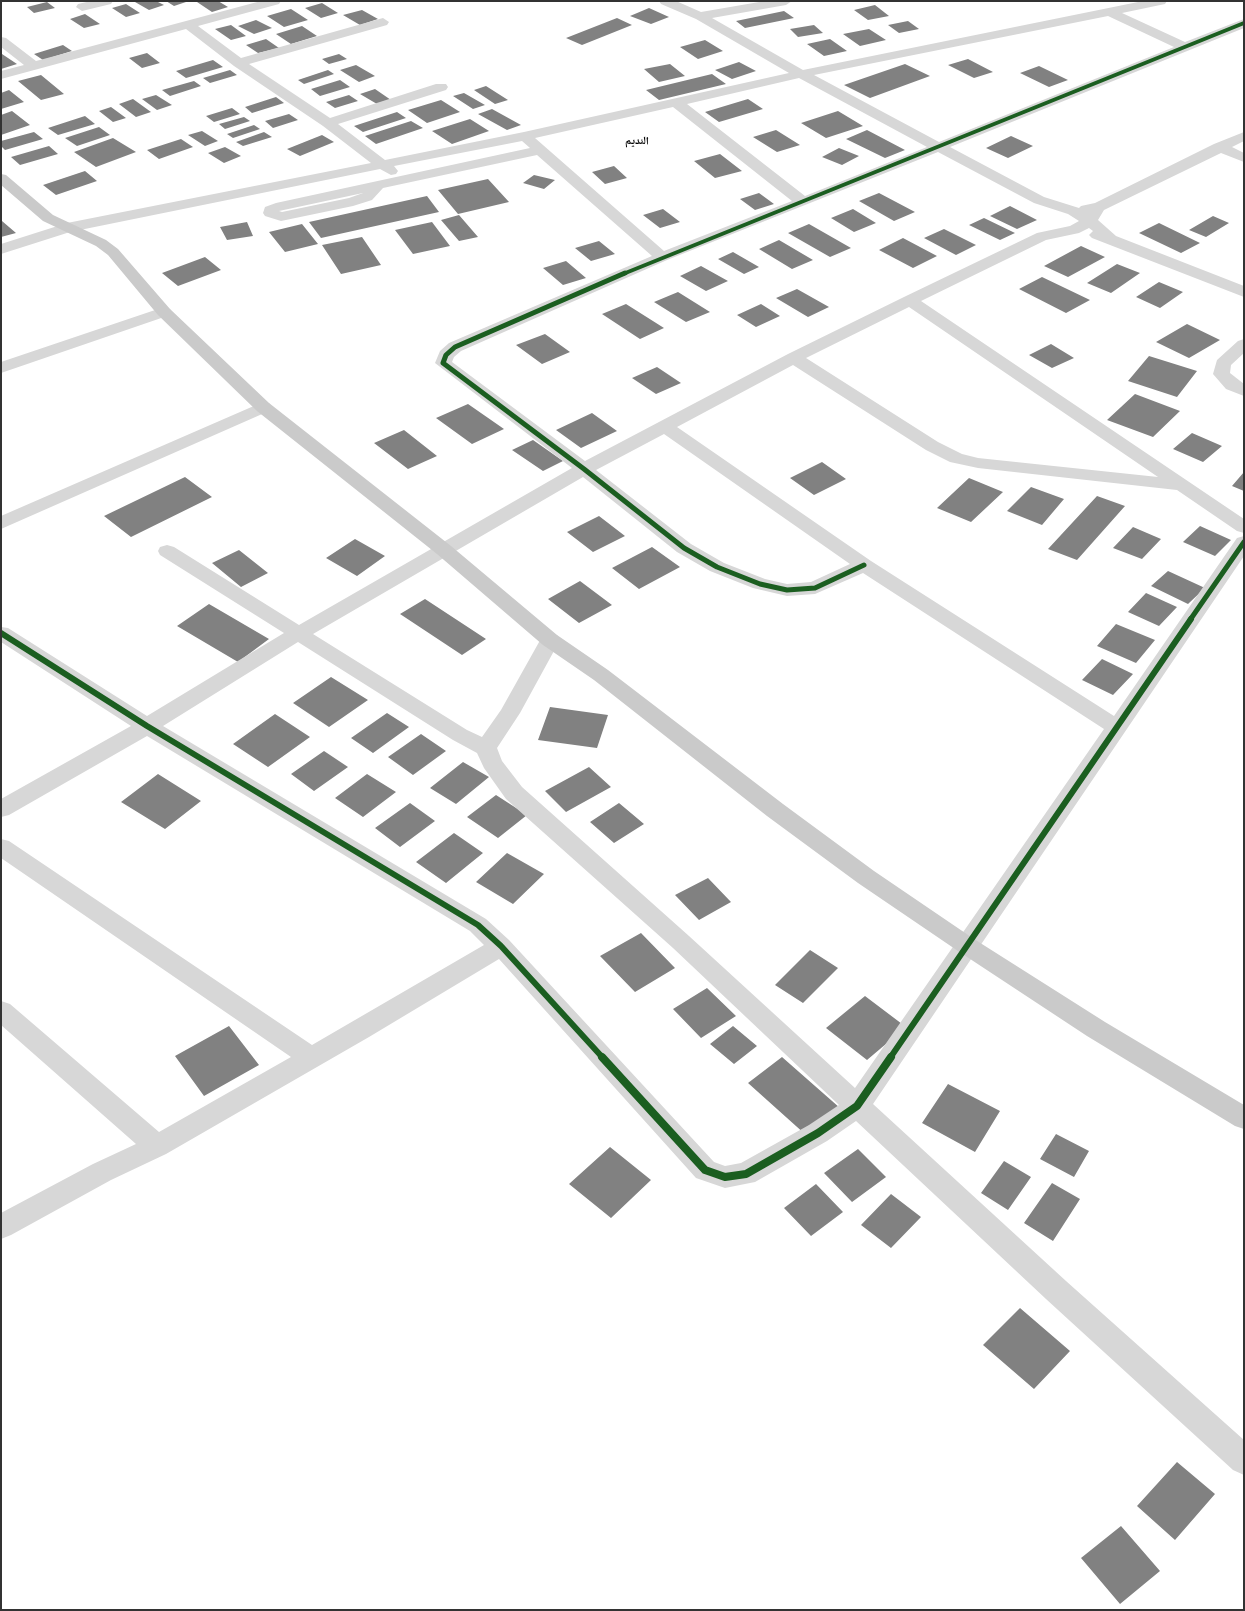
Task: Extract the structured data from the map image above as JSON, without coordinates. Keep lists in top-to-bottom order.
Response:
{
  "districts": ["النديم"]
}
